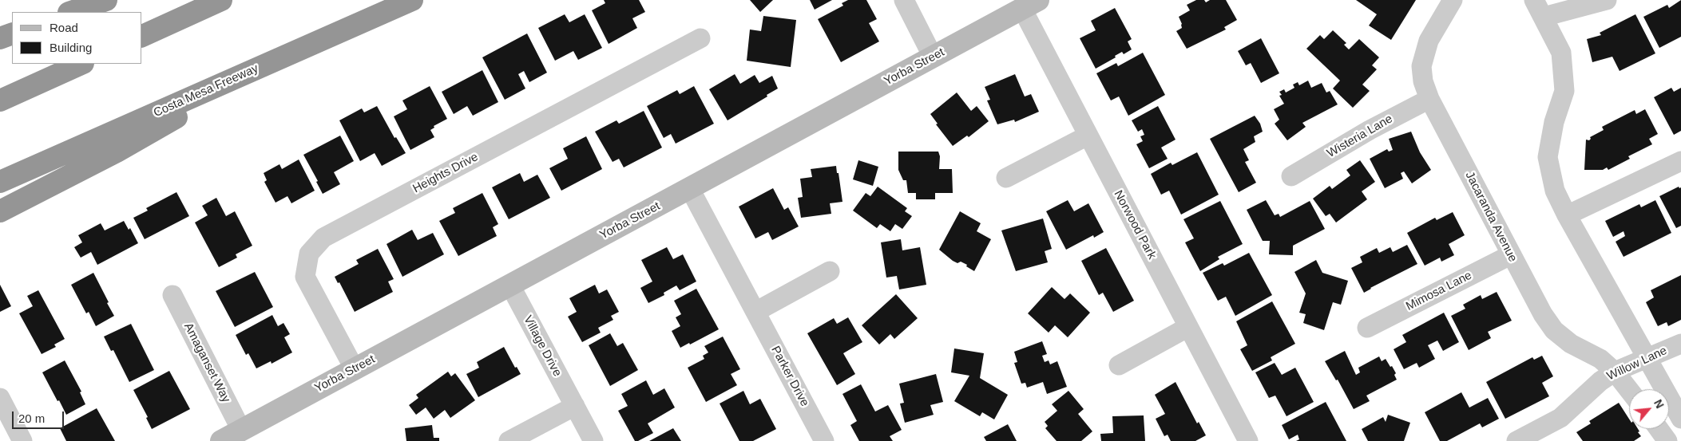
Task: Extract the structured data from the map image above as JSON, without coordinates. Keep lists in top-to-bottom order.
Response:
{
  "streets": {
    "highway": ["Costa Mesa Freeway"],
    "main road": ["Yorba Street"],
    "street": [
      "Wisteria Lane",
      "Heights Drive",
      "Jacaranda Avenue",
      "Norwood Park",
      "Mimosa Lane",
      "Village Drive",
      "Amaganset Way",
      "Willow Lane",
      "Parker Drive"
    ]
  },
  "crossings": [
    ["Yorba Street", "Heights Drive"],
    ["Yorba Street", "Norwood Park"],
    ["Yorba Street", "Village Drive"],
    ["Yorba Street", "Amaganset Way"],
    ["Yorba Street", "Parker Drive"],
    ["Wisteria Lane", "Jacaranda Avenue"],
    ["Jacaranda Avenue", "Mimosa Lane"],
    ["Jacaranda Avenue", "Willow Lane"]
  ],
  "legend": ["Road", "Building"],
  "scale_bar": "20 m",
  "north": "top right"
}
